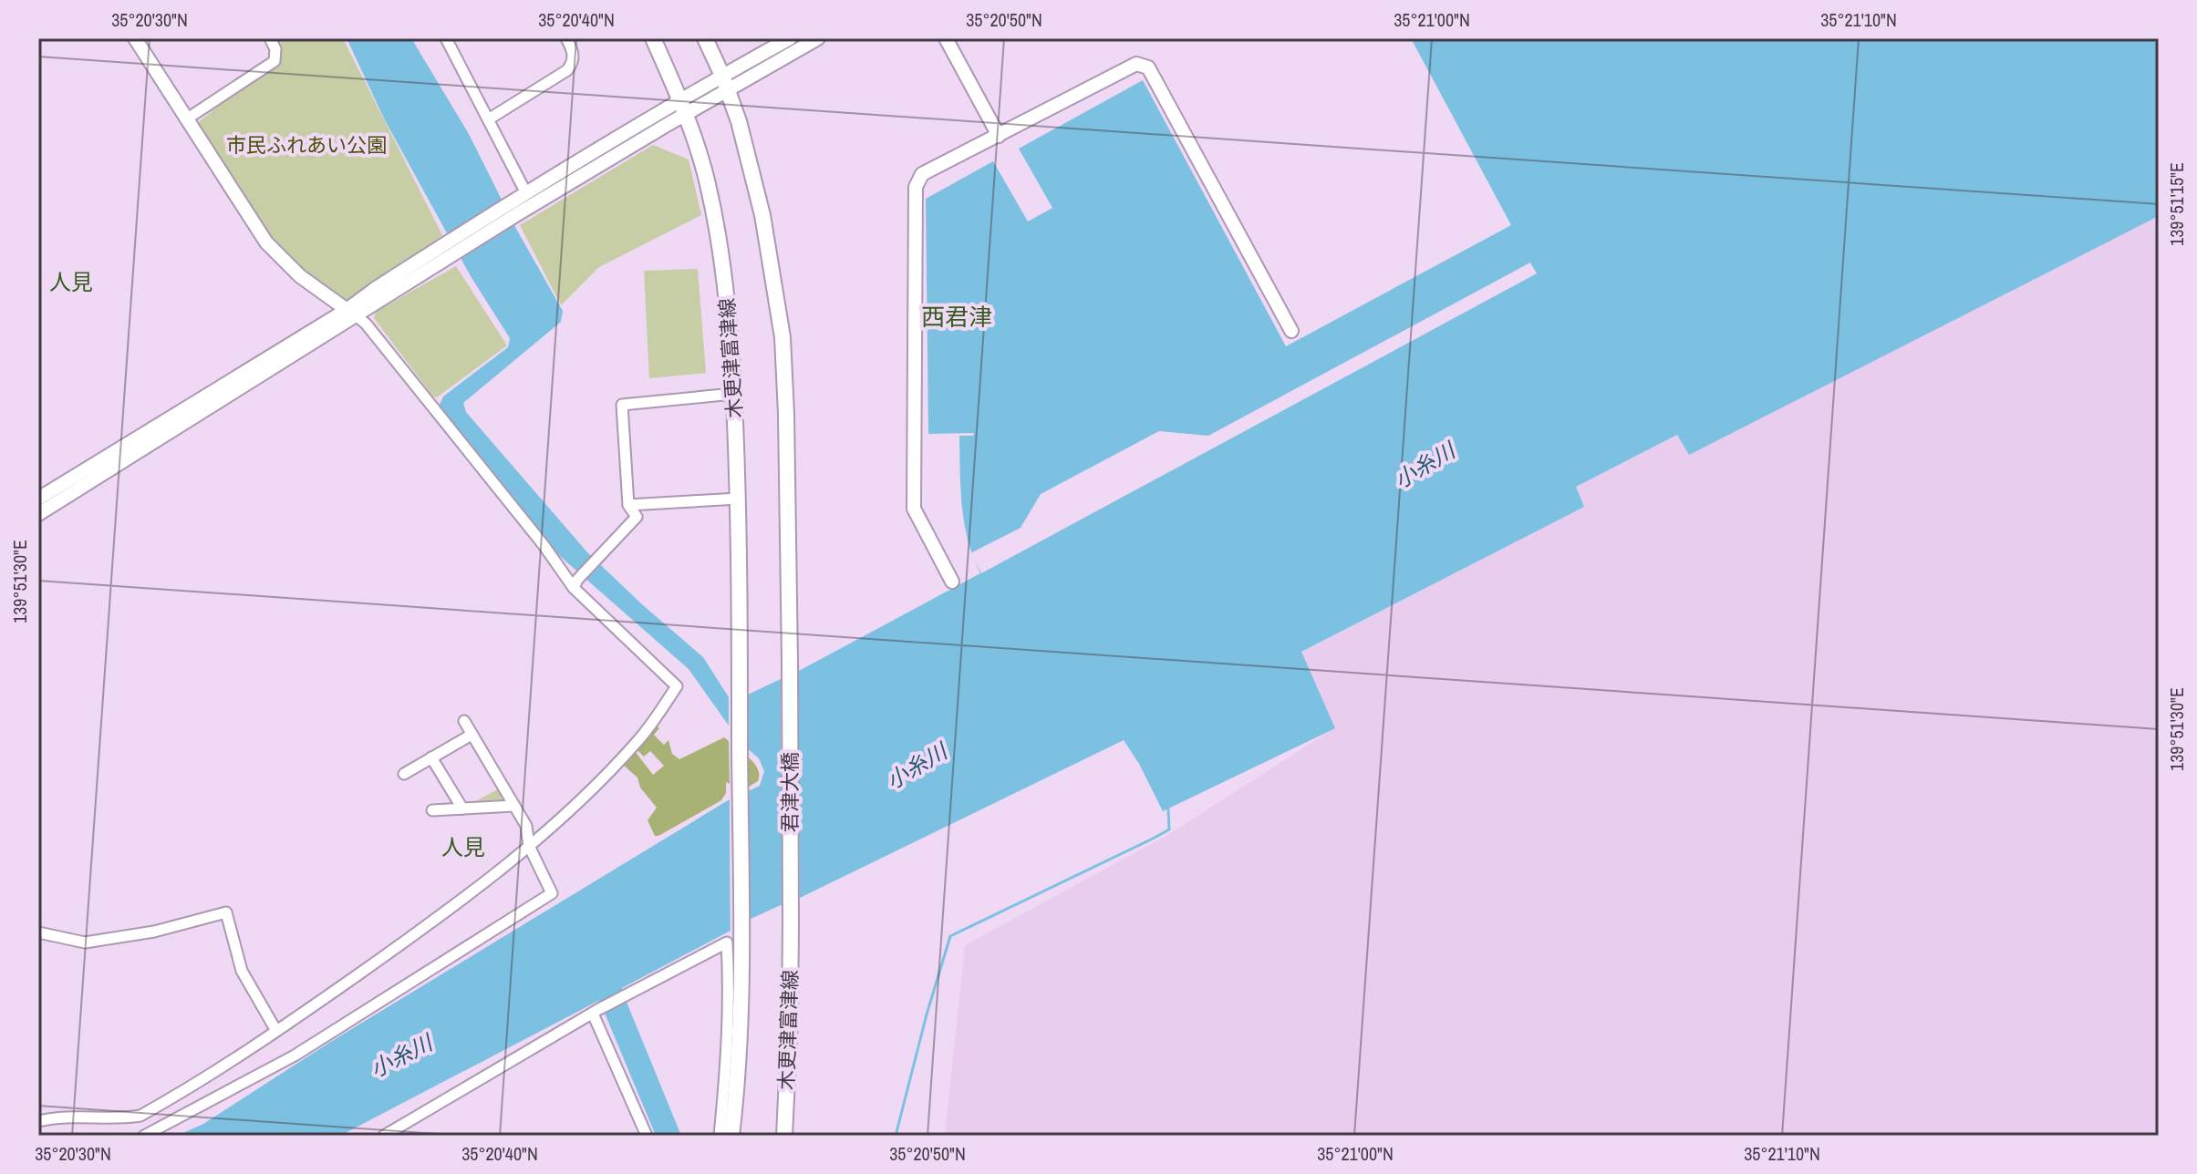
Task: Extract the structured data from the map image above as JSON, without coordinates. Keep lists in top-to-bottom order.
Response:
{
  "streets": {
    "main road": ["木更津富津線", "君津大橋"]
  },
  "crossings": [
    ["木更津富津線", "君津大橋"]
  ],
  "districts": ["人見", "西君津", "人見"],
  "water": ["小糸川"],
  "parks": ["市民ふれあい公園"],
  "coordinates": [
    "35°20'30\"N",
    "35°20'40\"N",
    "35°20'50\"N",
    "35°21'00\"N",
    "35°21'10\"N",
    "139°51'15\"E",
    "139°51'30\"E"
  ]
}
